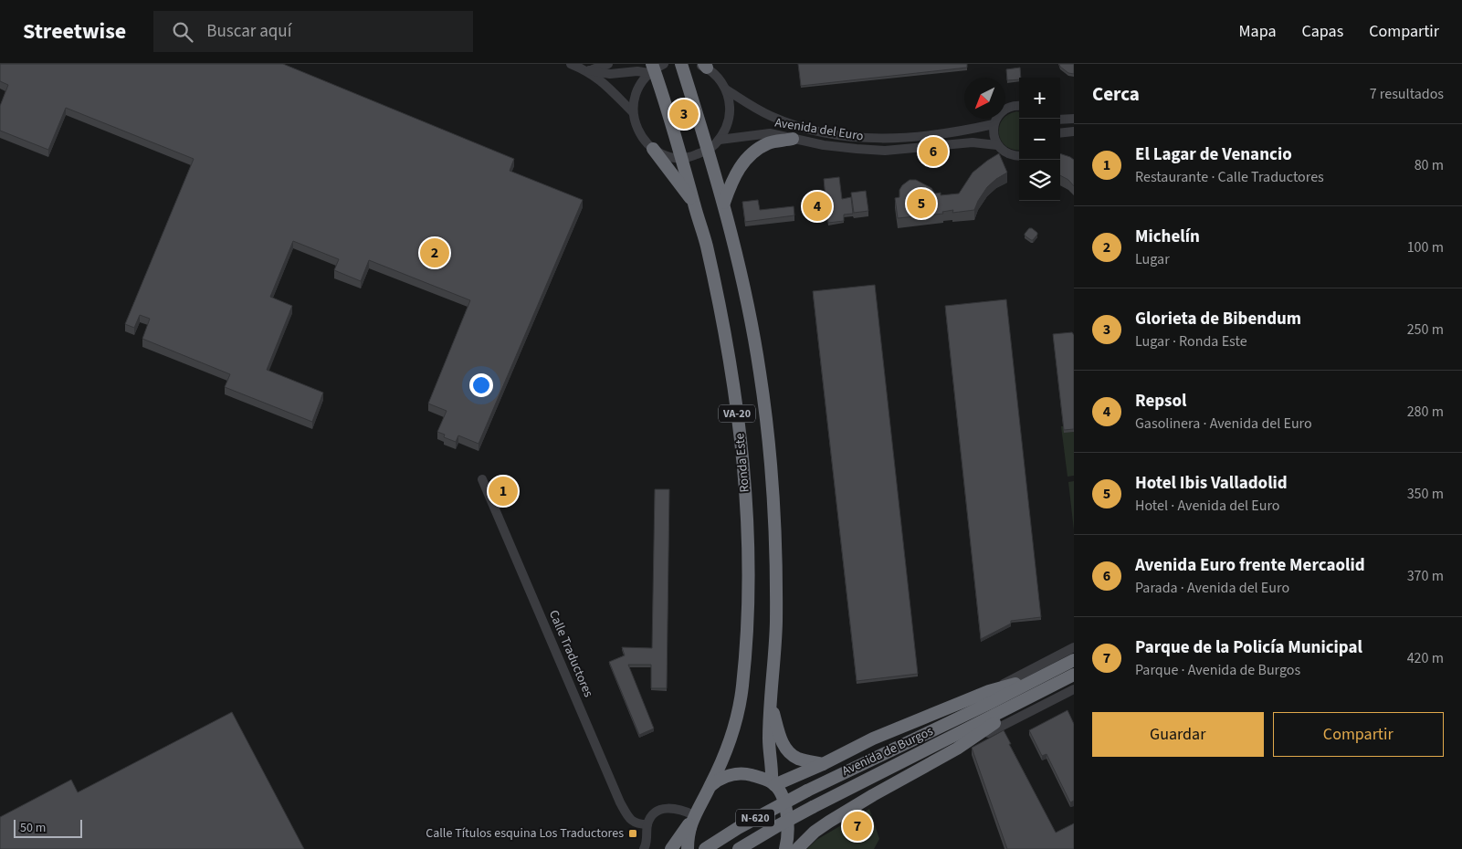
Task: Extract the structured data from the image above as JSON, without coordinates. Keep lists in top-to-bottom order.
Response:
{
  "streets": {
    "highway": [
      "VA-20",
      "Ronda Este",
      "Avenida de Burgos",
      "N-620"
    ],
    "street": ["Avenida del Euro", "Calle Traductores"]
  },
  "places": {
    "transit": ["Calle Títulos esquina Los Traductores"]
  },
  "scale_bar": "50 m",
  "north": "bottom left",
  "page": {
    "header": "Streetwise",
    "search": "Buscar aquí",
    "nav": ["Mapa", "Capas", "Compartir"],
    "heading": ["Cerca", "7 resultados"],
    "map_buttons": ["+", "−"],
    "pins": [
      "3",
      "6",
      "5",
      "4",
      "2",
      "1",
      "7"
    ],
    "list": [
      {
        "mark": "1",
        "name": "El Lagar de Venancio",
        "note": "Restaurante · Calle Traductores",
        "value": "80 m"
      },
      {
        "mark": "2",
        "name": "Michelín",
        "note": "Lugar",
        "value": "100 m"
      },
      {
        "mark": "3",
        "name": "Glorieta de Bibendum",
        "note": "Lugar · Ronda Este",
        "value": "250 m"
      },
      {
        "mark": "4",
        "name": "Repsol",
        "note": "Gasolinera · Avenida del Euro",
        "value": "280 m"
      },
      {
        "mark": "5",
        "name": "Hotel Ibis Valladolid",
        "note": "Hotel · Avenida del Euro",
        "value": "350 m"
      },
      {
        "mark": "6",
        "name": "Avenida Euro frente Mercaolid",
        "note": "Parada · Avenida del Euro",
        "value": "370 m"
      },
      {
        "mark": "7",
        "name": "Parque de la Policía Municipal",
        "note": "Parque · Avenida de Burgos",
        "value": "420 m"
      }
    ],
    "buttons": ["Guardar", "Compartir"],
    "scale": "50 m"
  }
}
